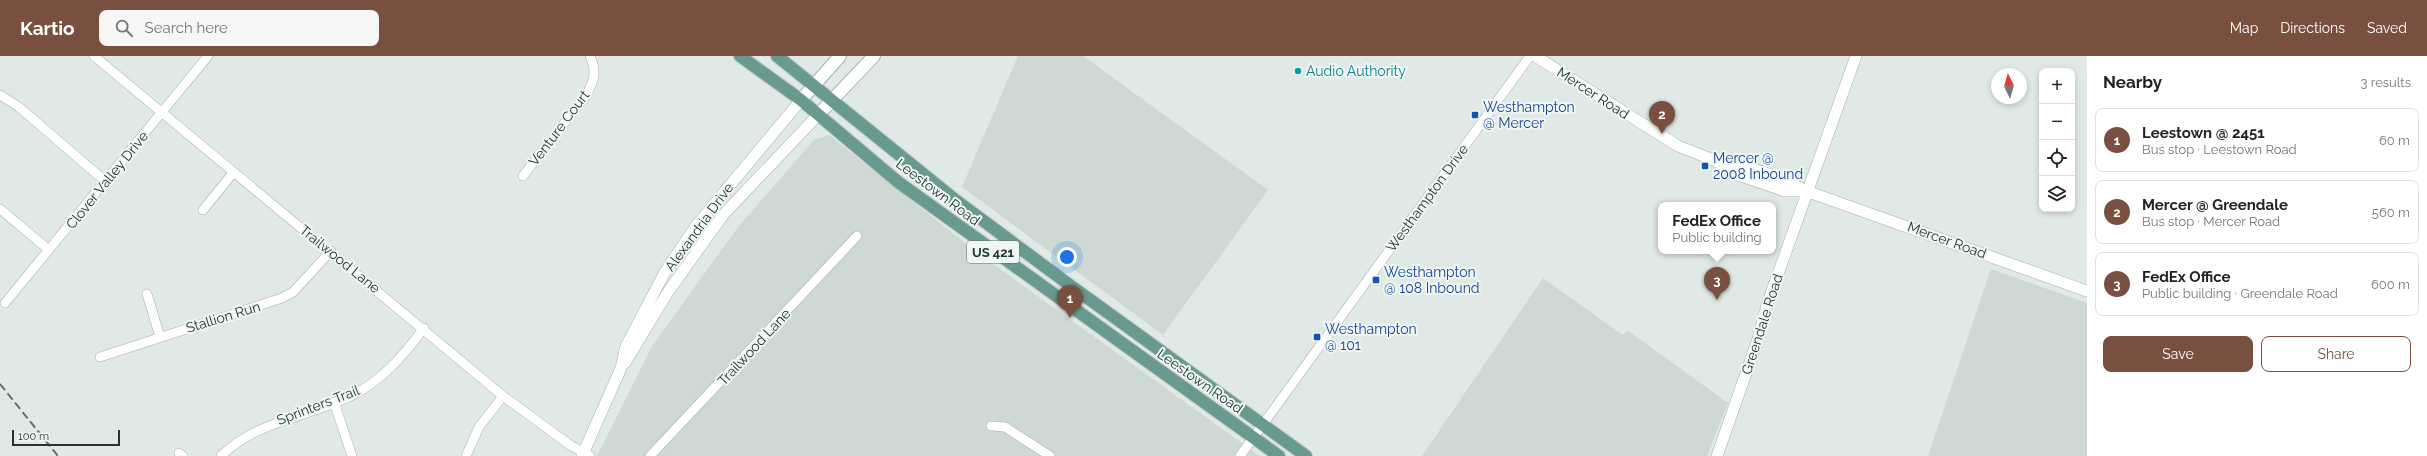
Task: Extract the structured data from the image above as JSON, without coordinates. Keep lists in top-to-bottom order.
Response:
{
  "streets": {
    "main road": ["Leestown Road", "US 421"],
    "street": [
      "Mercer Road",
      "Venture Court",
      "Clover Valley Drive",
      "Westhampton Drive",
      "Alexandria Drive",
      "Trailwood Lane",
      "Stallion Run",
      "Greendale Road",
      "Sprinters Trail"
    ]
  },
  "crossings": [
    ["Mercer Road", "Greendale Road"],
    ["Clover Valley Drive", "Trailwood Lane"],
    ["Leestown Road", "Westhampton Drive"],
    ["Leestown Road", "Alexandria Drive"],
    ["Alexandria Drive", "Trailwood Lane"],
    ["Trailwood Lane", "Stallion Run"],
    ["Trailwood Lane", "Sprinters Trail"]
  ],
  "places": {
    "other": ["Audio Authority"],
    "transit": [
      "Westhampton @ Mercer",
      "Mercer @ 2008 Inbound",
      "Westhampton @ 108 Inbound",
      "Westhampton @ 101"
    ]
  },
  "scale_bar": "100 m",
  "north": "top",
  "page": {
    "header": "Kartio",
    "search": "Search here",
    "nav": ["Map", "Directions", "Saved"],
    "heading": ["Nearby", "3 results"],
    "map_buttons": ["+", "−"],
    "pins": ["2", "3", "1"],
    "list": [
      {
        "mark": "1",
        "name": "Leestown @ 2451",
        "note": "Bus stop · Leestown Road",
        "value": "60 m"
      },
      {
        "mark": "2",
        "name": "Mercer @ Greendale",
        "note": "Bus stop · Mercer Road",
        "value": "560 m"
      },
      {
        "mark": "3",
        "name": "FedEx Office",
        "note": "Public building · Greendale Road",
        "value": "600 m"
      }
    ],
    "popup": ["FedEx Office", "Public building"],
    "buttons": ["Save", "Share"],
    "scale": "100 m"
  }
}
